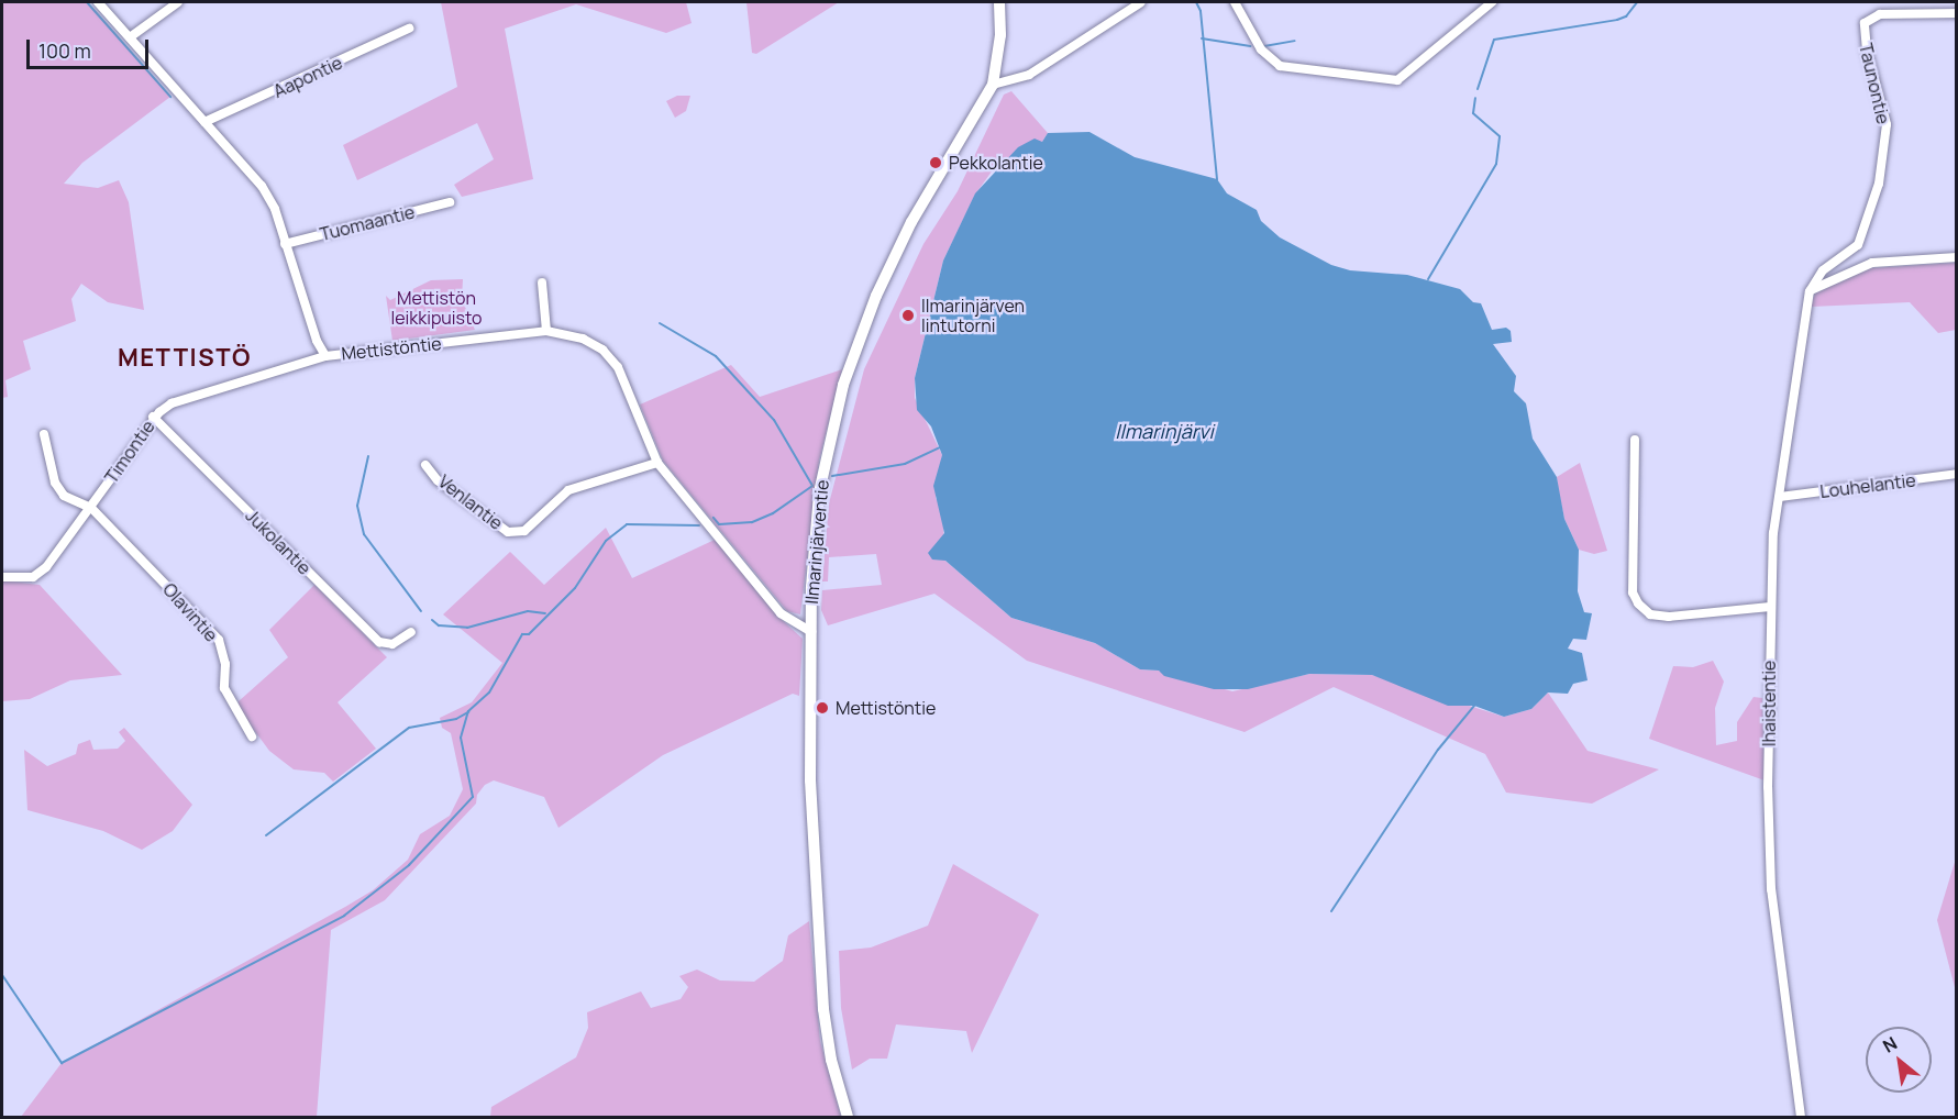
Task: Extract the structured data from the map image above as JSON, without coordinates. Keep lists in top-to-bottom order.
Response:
{
  "streets": {
    "main road": ["Ilmarinjärventie"],
    "street": [
      "Aapontie",
      "Taunontie",
      "Tuomaantie",
      "Mettistöntie",
      "Timontie",
      "Louhelantie",
      "Venlantie",
      "Jukolantie",
      "Olavintie",
      "Ihaistentie"
    ]
  },
  "crossings": [
    ["Aapontie", "Mettistöntie"],
    ["Taunontie", "Ihaistentie"],
    ["Tuomaantie", "Mettistöntie"],
    ["Mettistöntie", "Timontie"],
    ["Mettistöntie", "Venlantie"],
    ["Mettistöntie", "Ilmarinjärventie"],
    ["Timontie", "Jukolantie"],
    ["Timontie", "Olavintie"],
    ["Louhelantie", "Ihaistentie"]
  ],
  "districts": ["METTISTÖ"],
  "water": ["Ilmarinjärvi"],
  "parks": ["Mettistön leikkipuisto"],
  "places": ["Pekkolantie", "Ilmarinjärven lintutorni", "Mettistöntie"],
  "scale_bar": "100 m",
  "north": "top left"
}
